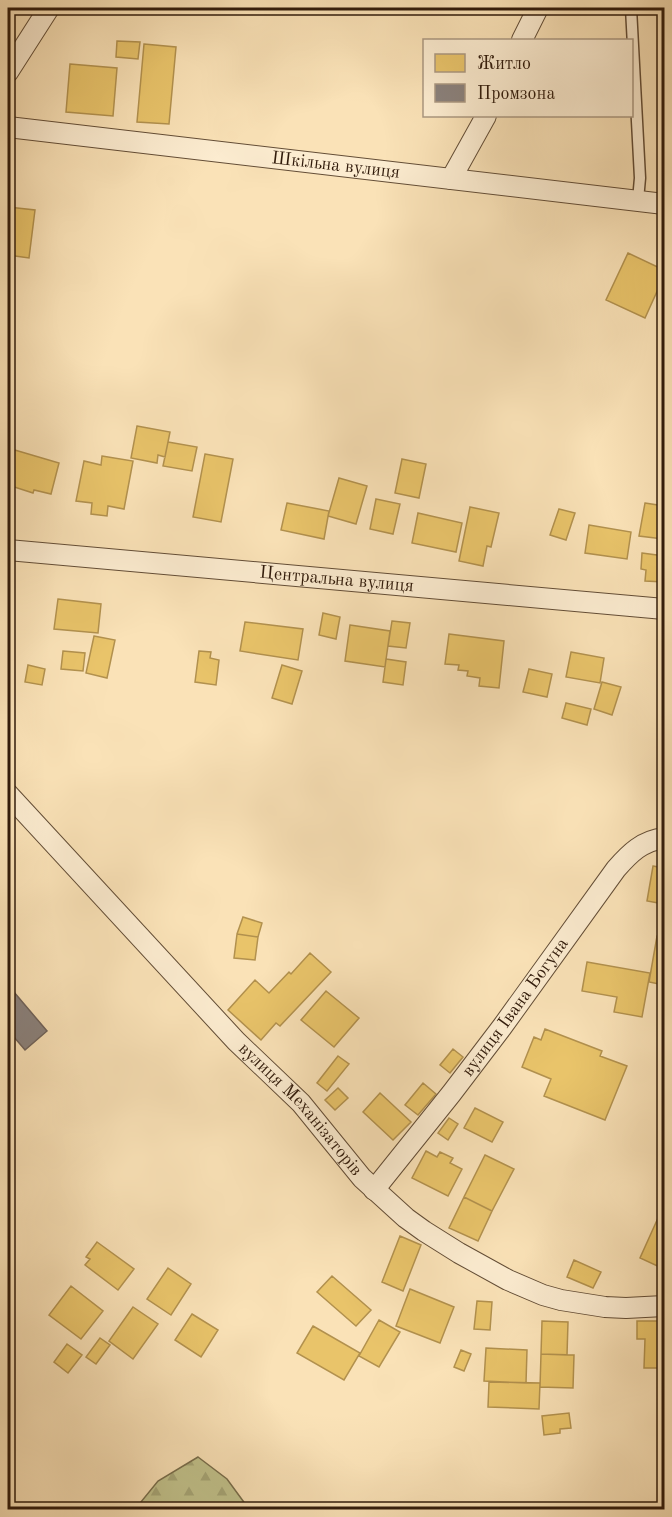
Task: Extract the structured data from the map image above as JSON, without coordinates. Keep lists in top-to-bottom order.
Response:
{
  "streets": {
    "street": [
      "Шкільна вулиця",
      "Центральна вулиця",
      "вулиця Івана Богуна",
      "вулиця Механізаторів"
    ]
  },
  "crossings": [
    ["вулиця Івана Богуна", "вулиця Механізаторів"]
  ],
  "legend": ["Житло", "Промзона"]
}
